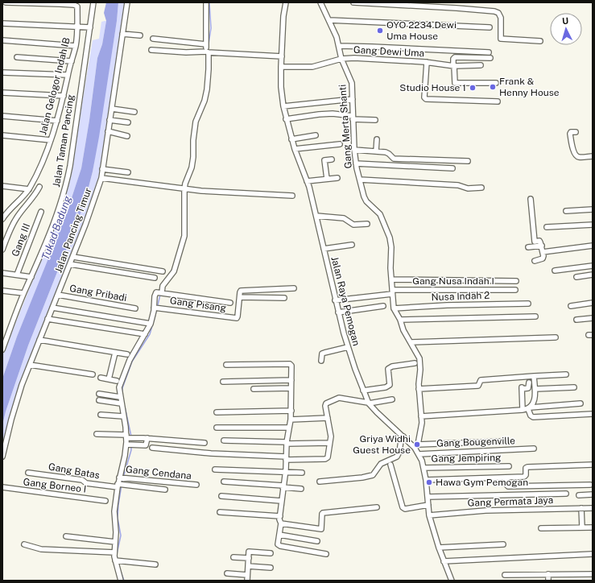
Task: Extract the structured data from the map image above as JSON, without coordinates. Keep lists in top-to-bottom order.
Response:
{
  "streets": {
    "street": [
      "Gang Dewi Uma",
      "Jalan Gelogor Indah IB",
      "Gang Merta Shanti",
      "Jalan Taman Pancing",
      "Jalan Pancing Timur",
      "Gang III",
      "Gang Nusa Indah I",
      "Gang Pribadi",
      "Nusa Indah 2",
      "Jalan Raya Pemogan",
      "Gang Pisang",
      "Gang Bougenville",
      "Gang Jempiring",
      "Gang Batas",
      "Gang Cendana",
      "Gang Borneo I",
      "Gang Permata Jaya"
    ]
  },
  "crossings": [
    ["Gang Dewi Uma", "Gang Merta Shanti"],
    ["Gang Dewi Uma", "Jalan Raya Pemogan"],
    ["Gang Merta Shanti", "Gang Nusa Indah I"],
    ["Gang Merta Shanti", "Nusa Indah 2"],
    ["Gang Merta Shanti", "Jalan Raya Pemogan"],
    ["Jalan Pancing Timur", "Gang Pribadi"],
    ["Gang Nusa Indah I", "Jalan Raya Pemogan"],
    ["Jalan Raya Pemogan", "Gang Bougenville"],
    ["Jalan Raya Pemogan", "Gang Jempiring"],
    ["Jalan Raya Pemogan", "Gang Permata Jaya"]
  ],
  "water": ["Tukad Badung"],
  "places": [
    "OYO 2234 Dewi Uma House",
    "Frank & Henny House",
    "Studio House 1",
    "Griya Widhi Guest House",
    "Hawa Gym Pemogan"
  ],
  "north": "top"
}
